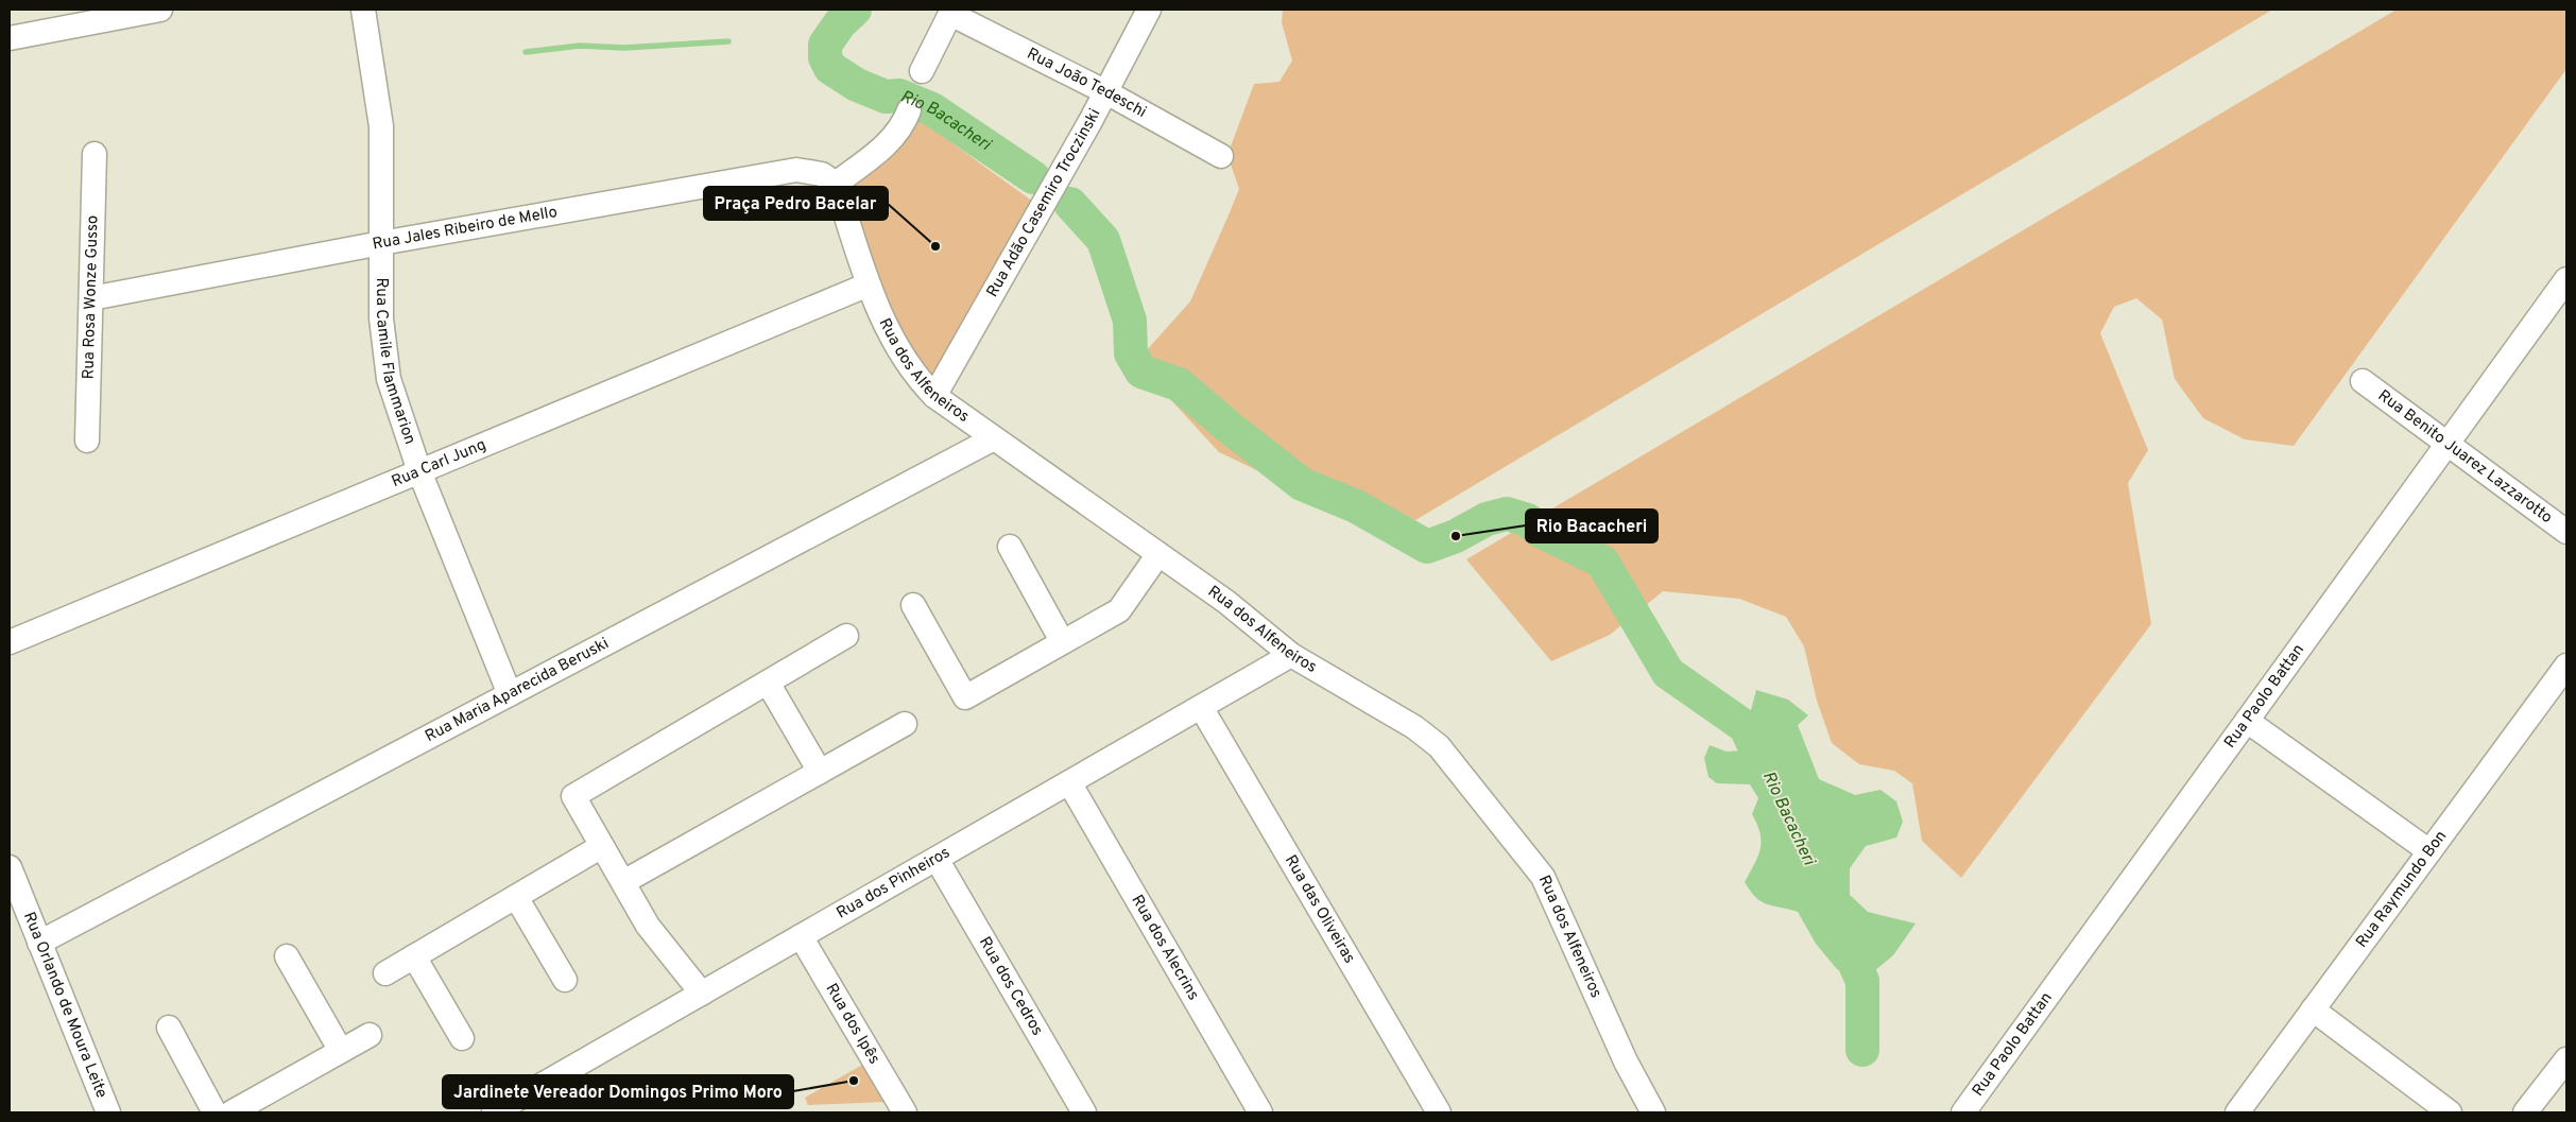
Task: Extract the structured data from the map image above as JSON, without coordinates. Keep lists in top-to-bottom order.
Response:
{
  "streets": {
    "street": [
      "Rua João Tedeschi",
      "Rua Adão Casemiro Troczinski",
      "Rua Jales Ribeiro de Mello",
      "Rua Rosa Wonze Gusso",
      "Rua Camile Flammarion",
      "Rua dos Alfeneiros",
      "Rua Benito Juarez Lazzarotto",
      "Rua Carl Jung",
      "Rua Maria Aparecida Beruski",
      "Rua Paolo Battan",
      "Rua dos Pinheiros",
      "Rua Raymundo Bon",
      "Rua das Oliveiras",
      "Rua dos Alecrins",
      "Rua dos Cedros",
      "Rua Orlando de Moura Leite",
      "Rua dos Ipês"
    ]
  },
  "crossings": [
    ["Rua João Tedeschi", "Rua Adão Casemiro Troczinski"],
    ["Rua Adão Casemiro Troczinski", "Rua dos Alfeneiros"],
    ["Rua Jales Ribeiro de Mello", "Rua Rosa Wonze Gusso"],
    ["Rua Jales Ribeiro de Mello", "Rua Camile Flammarion"],
    ["Rua Jales Ribeiro de Mello", "Rua dos Alfeneiros"],
    ["Rua Camile Flammarion", "Rua Carl Jung"],
    ["Rua Camile Flammarion", "Rua Maria Aparecida Beruski"],
    ["Rua dos Alfeneiros", "Rua Carl Jung"],
    ["Rua dos Alfeneiros", "Rua Maria Aparecida Beruski"],
    ["Rua dos Alfeneiros", "Rua dos Pinheiros"],
    ["Rua Benito Juarez Lazzarotto", "Rua Paolo Battan"],
    ["Rua Maria Aparecida Beruski", "Rua Orlando de Moura Leite"],
    ["Rua dos Pinheiros", "Rua das Oliveiras"],
    ["Rua dos Pinheiros", "Rua dos Alecrins"],
    ["Rua dos Pinheiros", "Rua dos Cedros"],
    ["Rua dos Pinheiros", "Rua dos Ipês"]
  ],
  "water": ["Rio Bacacheri"],
  "places": ["Praça Pedro Bacelar", "Rio Bacacheri", "Jardinete Vereador Domingos Primo Moro"]
}
